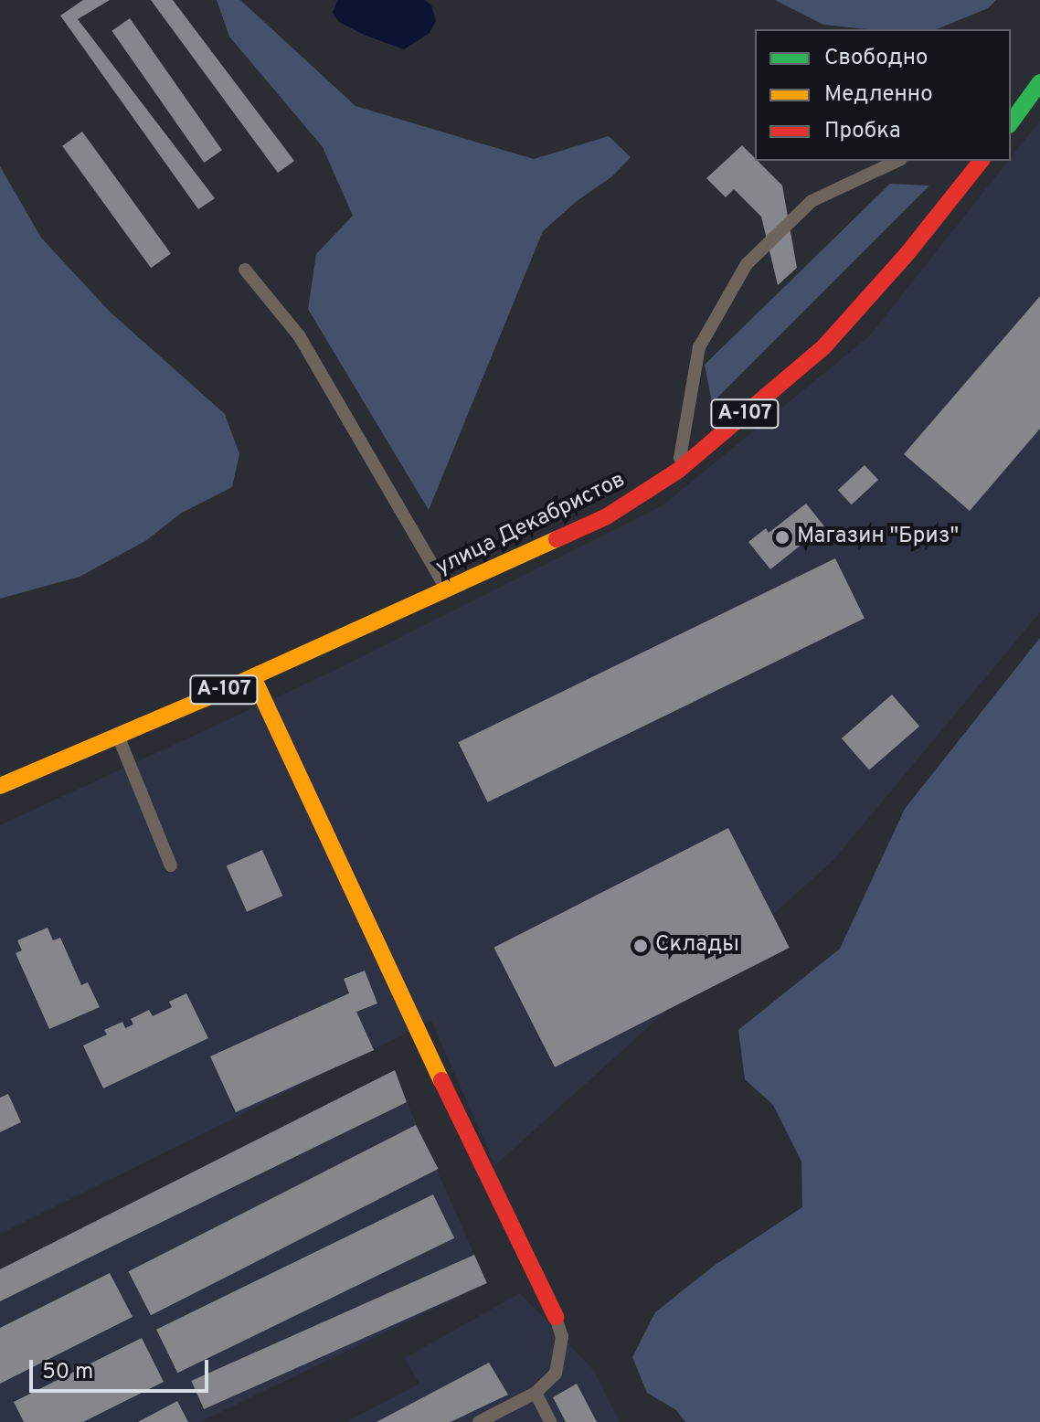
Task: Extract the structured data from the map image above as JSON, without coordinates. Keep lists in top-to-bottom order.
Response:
{
  "streets": {
    "main road": ["А-107", "улица Декабристов"]
  },
  "places": ["Магазин \"Бриз\"", "Склады"],
  "legend": ["Свободно", "Медленно", "Пробка"],
  "scale_bar": "50 m"
}
